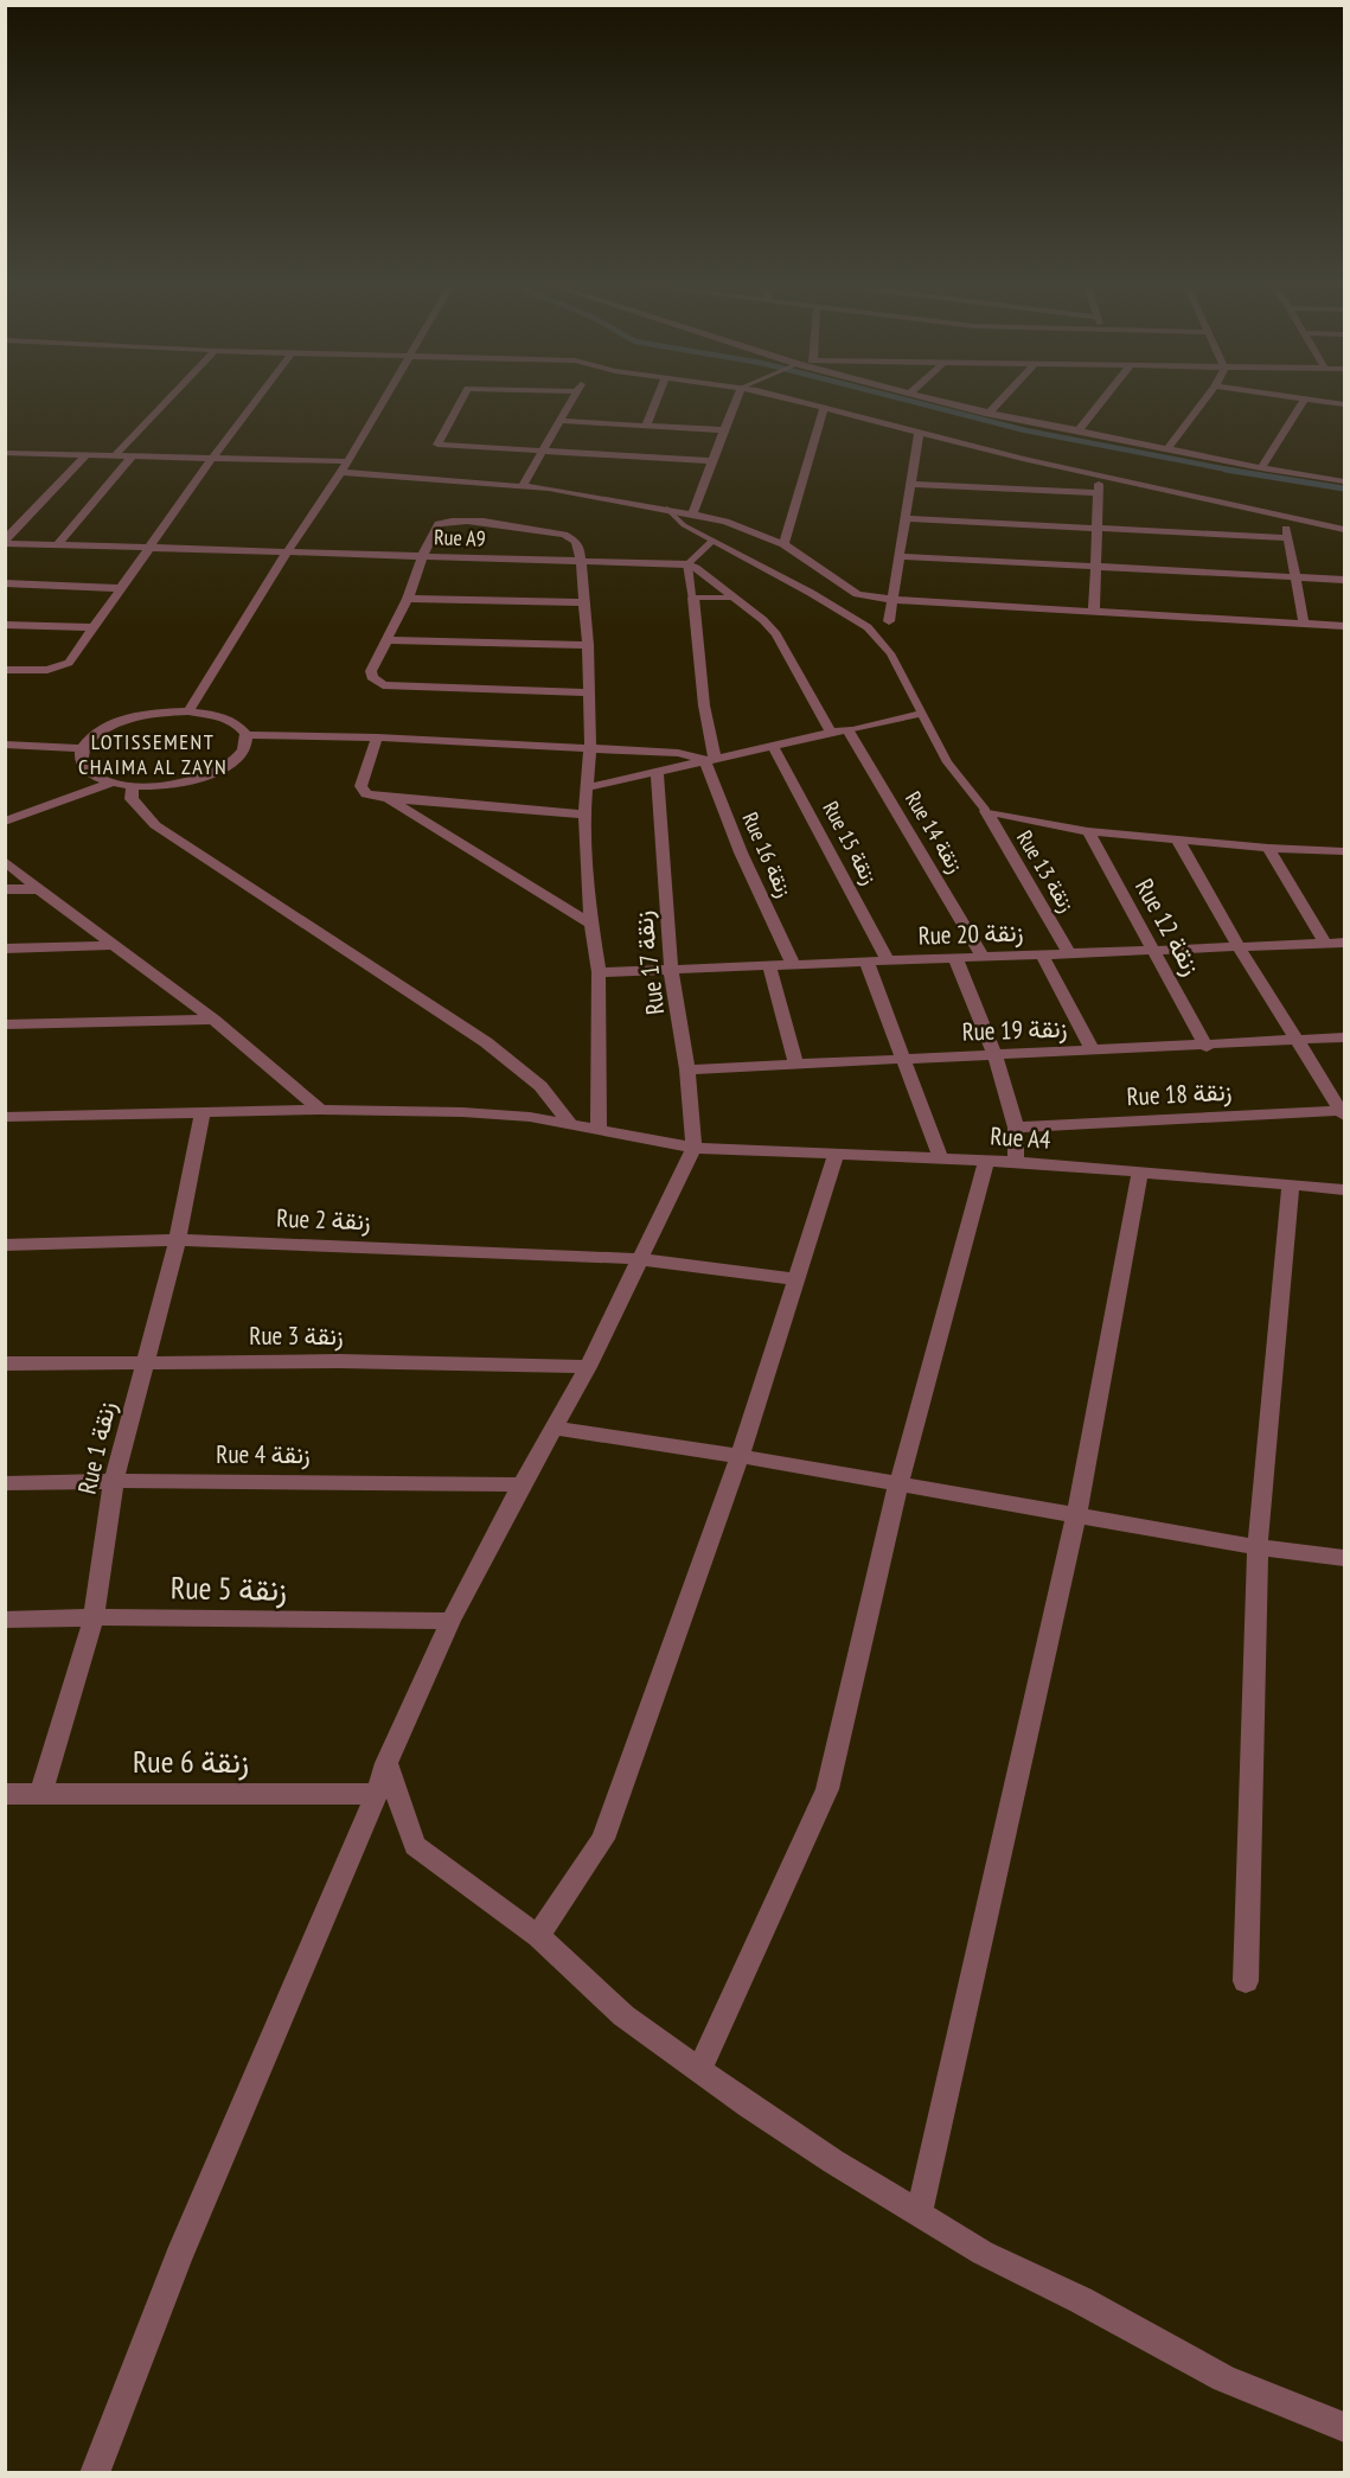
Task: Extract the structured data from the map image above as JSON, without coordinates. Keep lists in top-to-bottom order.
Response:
{
  "streets": {
    "street": [
      "Rue A9",
      "Rue 14 زنقة",
      "Rue 15 زنقة",
      "Rue 16 زنقة",
      "Rue 13 زنقة",
      "Rue 12 زنقة",
      "Rue 20 زنقة",
      "Rue 17 زنقة",
      "Rue 19 زنقة",
      "Rue 18 زنقة",
      "Rue A4",
      "Rue 2 زنقة",
      "Rue 3 زنقة",
      "Rue 1 زنقة",
      "Rue 4 زنقة",
      "Rue 5 زنقة",
      "Rue 6 زنقة"
    ]
  },
  "crossings": [
    ["Rue 14 زنقة", "Rue 20 زنقة"],
    ["Rue 15 زنقة", "Rue 20 زنقة"],
    ["Rue 16 زنقة", "Rue 20 زنقة"],
    ["Rue 13 زنقة", "Rue 20 زنقة"],
    ["Rue 12 زنقة", "Rue 20 زنقة"],
    ["Rue 12 زنقة", "Rue 19 زنقة"],
    ["Rue 20 زنقة", "Rue 17 زنقة"],
    ["Rue 17 زنقة", "Rue 19 زنقة"],
    ["Rue 17 زنقة", "Rue A4"],
    ["Rue A4", "Rue 1 زنقة"],
    ["Rue 2 زنقة", "Rue 1 زنقة"],
    ["Rue 3 زنقة", "Rue 1 زنقة"],
    ["Rue 1 زنقة", "Rue 4 زنقة"],
    ["Rue 1 زنقة", "Rue 5 زنقة"],
    ["Rue 1 زنقة", "Rue 6 زنقة"]
  ],
  "districts": ["LOTISSEMENT CHAIMA AL ZAYN"]
}
